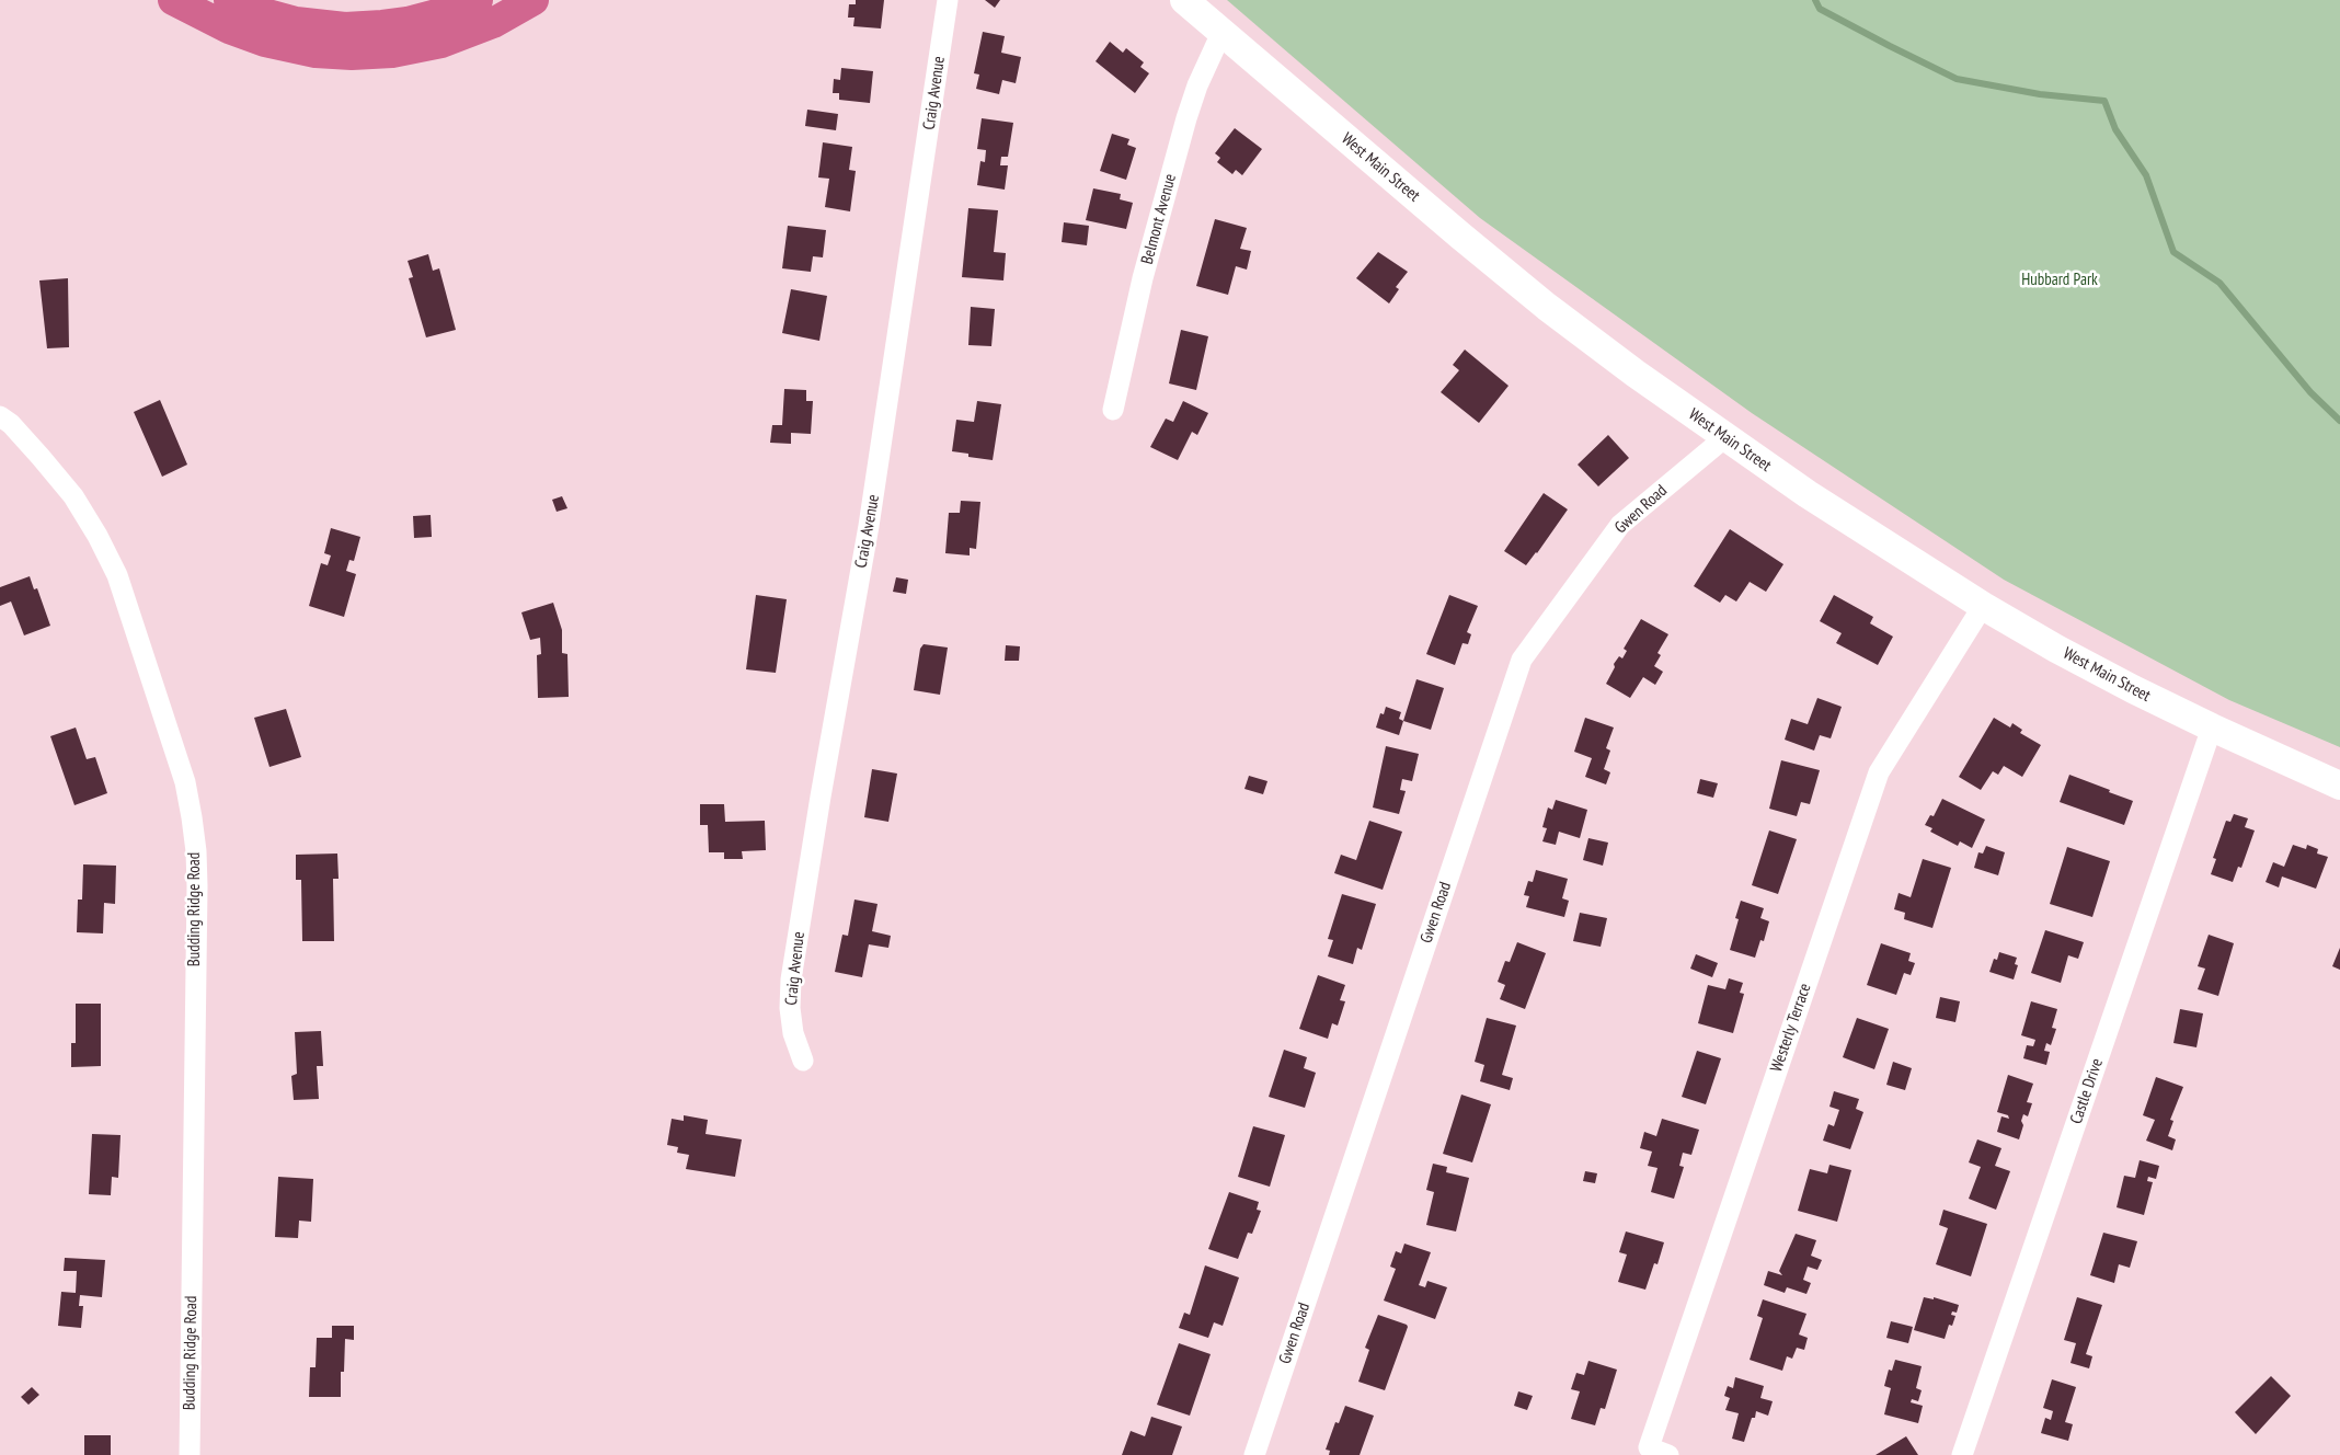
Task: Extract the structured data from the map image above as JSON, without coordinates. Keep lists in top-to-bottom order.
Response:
{
  "streets": {
    "main road": ["West Main Street"],
    "street": [
      "Craig Avenue",
      "Belmont Avenue",
      "Gwen Road",
      "Budding Ridge Road",
      "Westerly Terrace",
      "Castle Drive"
    ]
  },
  "crossings": [
    ["West Main Street", "Belmont Avenue"],
    ["West Main Street", "Gwen Road"],
    ["West Main Street", "Westerly Terrace"],
    ["West Main Street", "Castle Drive"]
  ],
  "parks": ["Hubbard Park"]
}
